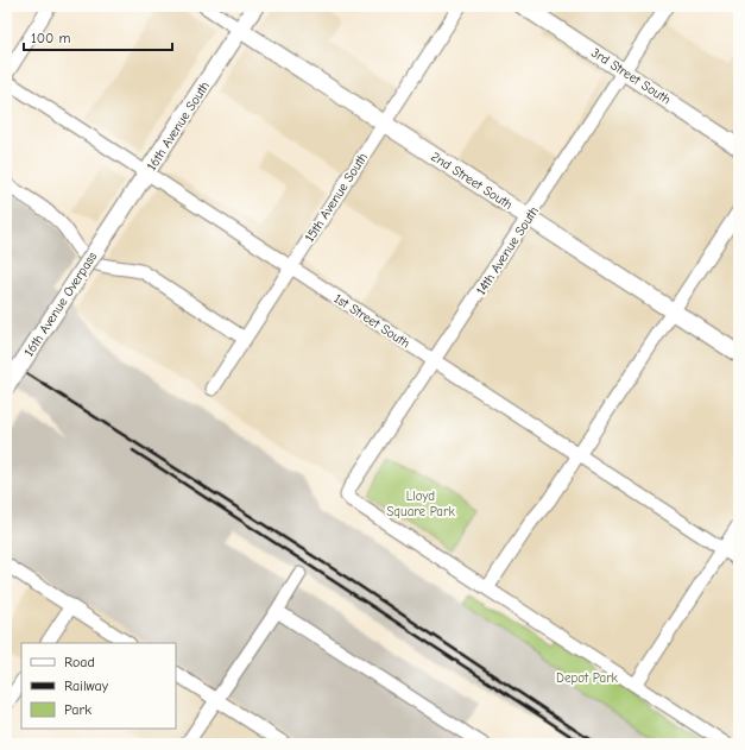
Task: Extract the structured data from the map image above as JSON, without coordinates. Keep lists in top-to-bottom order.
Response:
{
  "streets": {
    "main road": [
      "3rd Street South",
      "16th Avenue South",
      "2nd Street South",
      "16th Avenue Overpass"
    ],
    "street": ["15th Avenue South", "14th Avenue South", "1st Street South"]
  },
  "crossings": [
    ["3rd Street South", "14th Avenue South"],
    ["16th Avenue South", "2nd Street South"],
    ["16th Avenue South", "16th Avenue Overpass"],
    ["16th Avenue South", "1st Street South"],
    ["2nd Street South", "15th Avenue South"],
    ["2nd Street South", "14th Avenue South"],
    ["15th Avenue South", "1st Street South"],
    ["14th Avenue South", "1st Street South"]
  ],
  "parks": ["Lloyd Square Park", "Depot Park"],
  "legend": ["Road", "Railway", "Park"],
  "scale_bar": "100 m"
}
